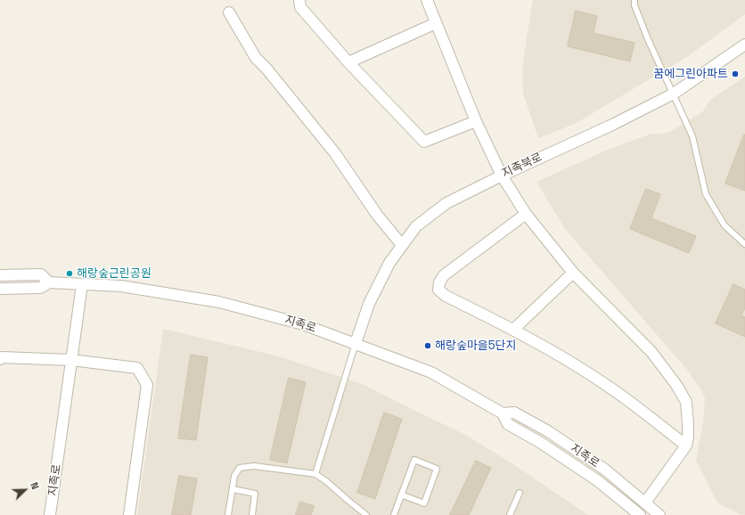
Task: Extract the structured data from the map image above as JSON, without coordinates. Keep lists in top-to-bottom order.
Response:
{
  "streets": {
    "street": ["지족북로", "지족로"]
  },
  "crossings": [
    ["지족북로", "지족로"]
  ],
  "places": ["꿈에그린아파트", "해랑숲근린공원", "해랑숲마을5단지"],
  "north": "top right"
}
